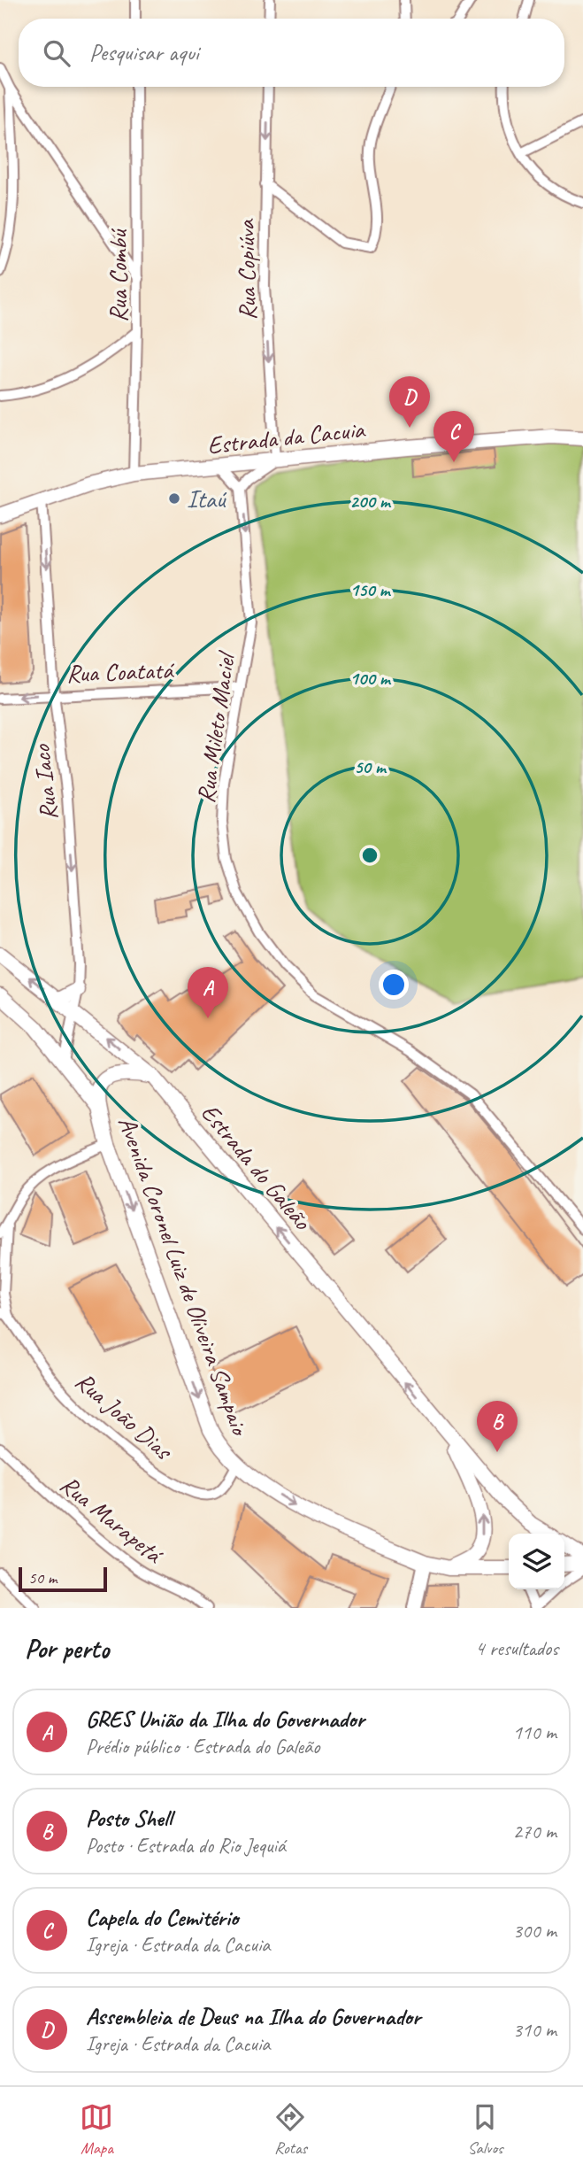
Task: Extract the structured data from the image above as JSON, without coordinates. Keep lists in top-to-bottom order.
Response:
{
  "streets": {
    "main road": ["Estrada da Cacuia", "Estrada do Galeão", "Avenida Coronel Luiz de Oliveira Sampaio"],
    "street": [
      "Rua Copiúva",
      "Rua Combú",
      "Rua Coatatá",
      "Rua Mileto Maciel",
      "Rua Iaco",
      "Rua João Dias",
      "Rua Marapetá"
    ]
  },
  "crossings": [
    ["Rua Copiúva", "Estrada da Cacuia"],
    ["Rua Combú", "Estrada da Cacuia"],
    ["Estrada da Cacuia", "Rua Iaco"],
    ["Rua Coatatá", "Rua Mileto Maciel"],
    ["Rua Coatatá", "Rua Iaco"],
    ["Rua Iaco", "Estrada do Galeão"],
    ["Avenida Coronel Luiz de Oliveira Sampaio", "Rua João Dias"]
  ],
  "one_way": [
    "Rua Copiúva",
    "Rua Iaco",
    "Estrada do Galeão",
    "Avenida Coronel Luiz de Oliveira Sampaio"
  ],
  "places": ["Itaú"],
  "scale_bar": "50 m",
  "page": {
    "search": "Pesquisar aqui",
    "pins": [
      "D",
      "C",
      "A",
      "B"
    ],
    "scale": "50 m",
    "heading": ["Por perto", "4 resultados"],
    "list": [
      {
        "mark": "A",
        "name": "GRES União da Ilha do Governador",
        "note": "Prédio público · Estrada do Galeão",
        "value": "110 m"
      },
      {
        "mark": "B",
        "name": "Posto Shell",
        "note": "Posto · Estrada do Rio Jequiá",
        "value": "270 m"
      },
      {
        "mark": "C",
        "name": "Capela do Cemitério",
        "note": "Igreja · Estrada da Cacuia",
        "value": "300 m"
      },
      {
        "mark": "D",
        "name": "Assembleia de Deus na Ilha do Governador",
        "note": "Igreja · Estrada da Cacuia",
        "value": "310 m"
      }
    ],
    "nav": ["Mapa", "Rotas", "Salvos"]
  },
  "rings": [
    "200 m",
    "150 m",
    "100 m",
    "50 m"
  ]
}
